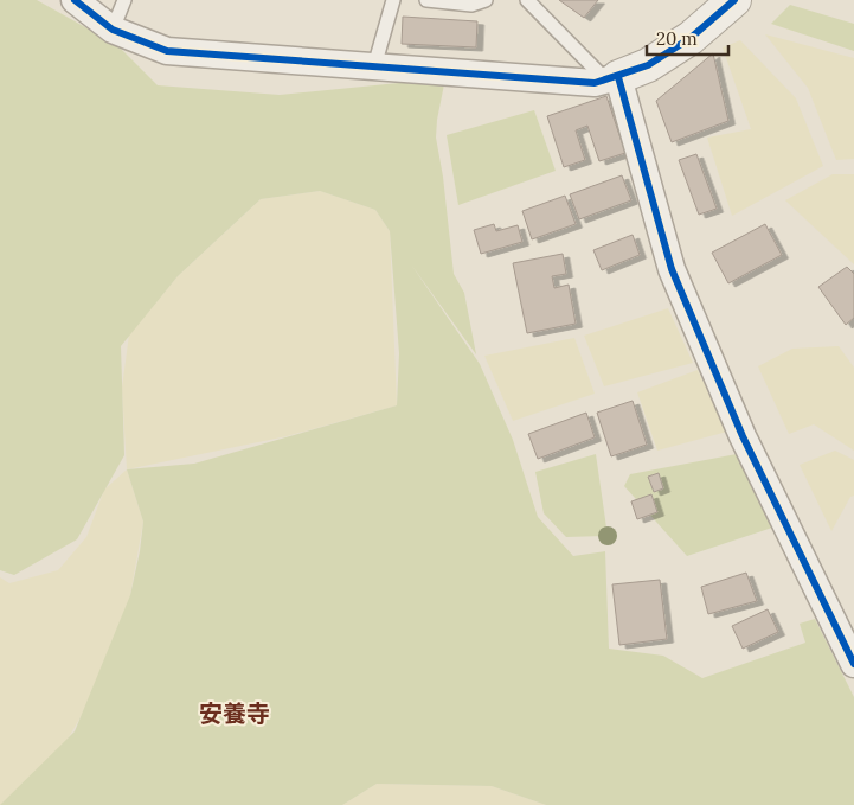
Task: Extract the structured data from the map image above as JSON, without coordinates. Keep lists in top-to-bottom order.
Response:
{
  "districts": ["安養寺"],
  "scale_bar": "20 m"
}
